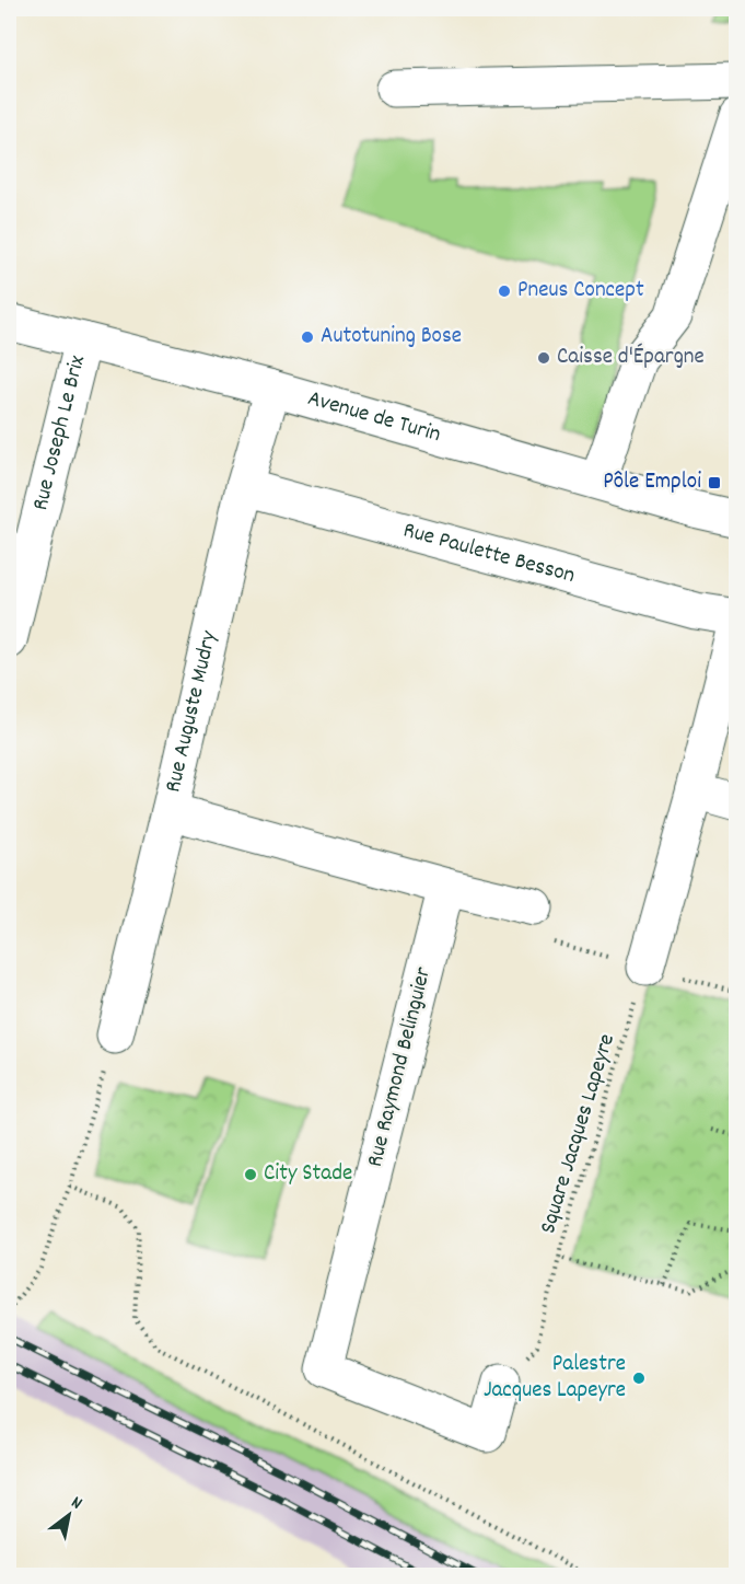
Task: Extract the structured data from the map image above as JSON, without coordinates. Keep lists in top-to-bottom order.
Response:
{
  "streets": {
    "street": [
      "Avenue de Turin",
      "Rue Joseph Le Brix",
      "Rue Paulette Besson",
      "Rue Auguste Mudry",
      "Rue Raymond Belinguier"
    ],
    "path": ["Square Jacques Lapeyre"]
  },
  "crossings": [
    ["Avenue de Turin", "Rue Joseph Le Brix"],
    ["Avenue de Turin", "Rue Auguste Mudry"],
    ["Rue Paulette Besson", "Rue Auguste Mudry"]
  ],
  "places": {
    "other": [
      "Pneus Concept",
      "Autotuning Bose",
      "Caisse d'Épargne",
      "City Stade",
      "Palestre Jacques Lapeyre"
    ],
    "transit": ["Pôle Emploi"]
  },
  "north": "top right"
}
